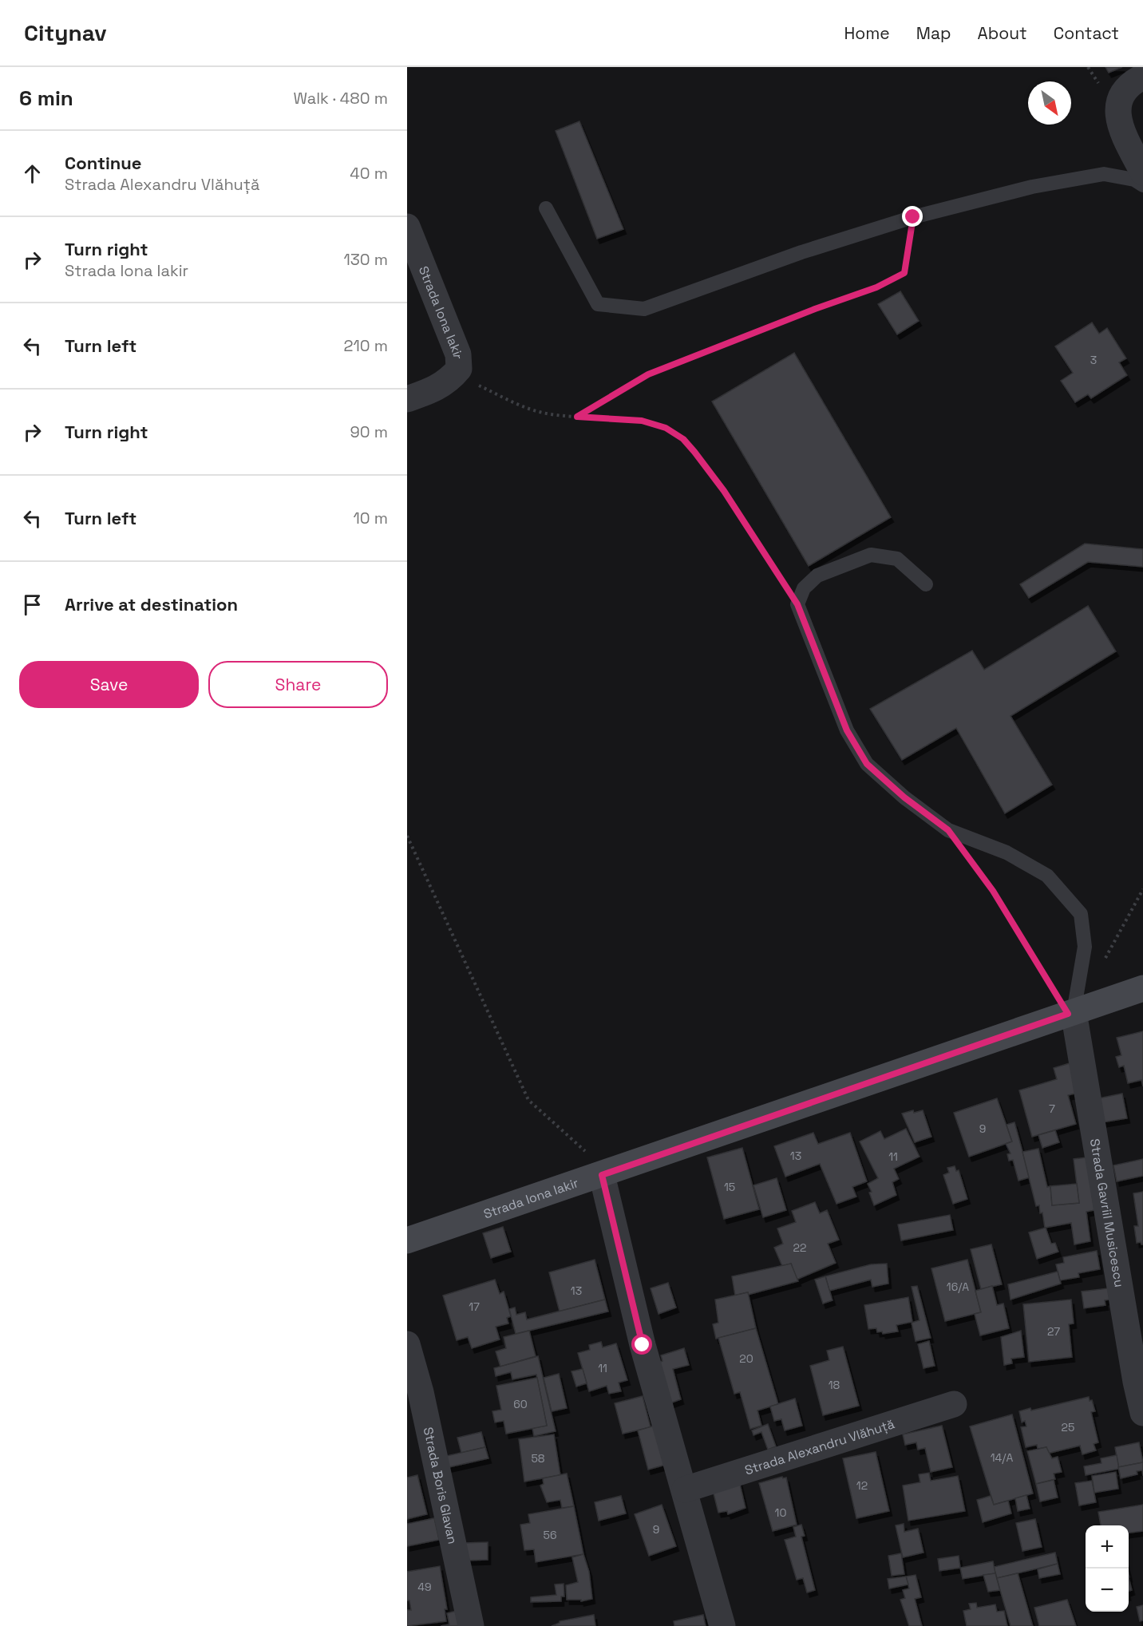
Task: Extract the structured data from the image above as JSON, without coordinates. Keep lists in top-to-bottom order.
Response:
{
  "streets": {
    "street": [
      "Strada Iona Iakir",
      "Strada Gavriil Musicescu",
      "Strada Alexandru Vlăhuță",
      "Strada Boris Glavan"
    ]
  },
  "crossings": [
    ["Strada Iona Iakir", "Strada Gavriil Musicescu"]
  ],
  "house_numbers": [
    "3",
    "7",
    "9",
    "13",
    "11",
    "15",
    "22",
    "16/A",
    "13",
    "17",
    "27",
    "20",
    "11",
    "18",
    "60",
    "25",
    "14/A",
    "58",
    "12",
    "10",
    "9",
    "56",
    "49"
  ],
  "north": "bottom right",
  "page": {
    "header": "Citynav",
    "nav": [
      "Home",
      "Map",
      "About",
      "Contact"
    ],
    "heading": ["6 min", "Walk · 480 m"],
    "list": [
      ["Continue", "Strada Alexandru Vlăhuță", "40 m"],
      ["Turn right", "Strada Iona Iakir", "130 m"],
      ["Turn left", "210 m"],
      ["Turn right", "90 m"],
      ["Turn left", "10 m"],
      "Arrive at destination"
    ],
    "buttons": ["Save", "Share"],
    "map_buttons": ["+", "−"]
  }
}
